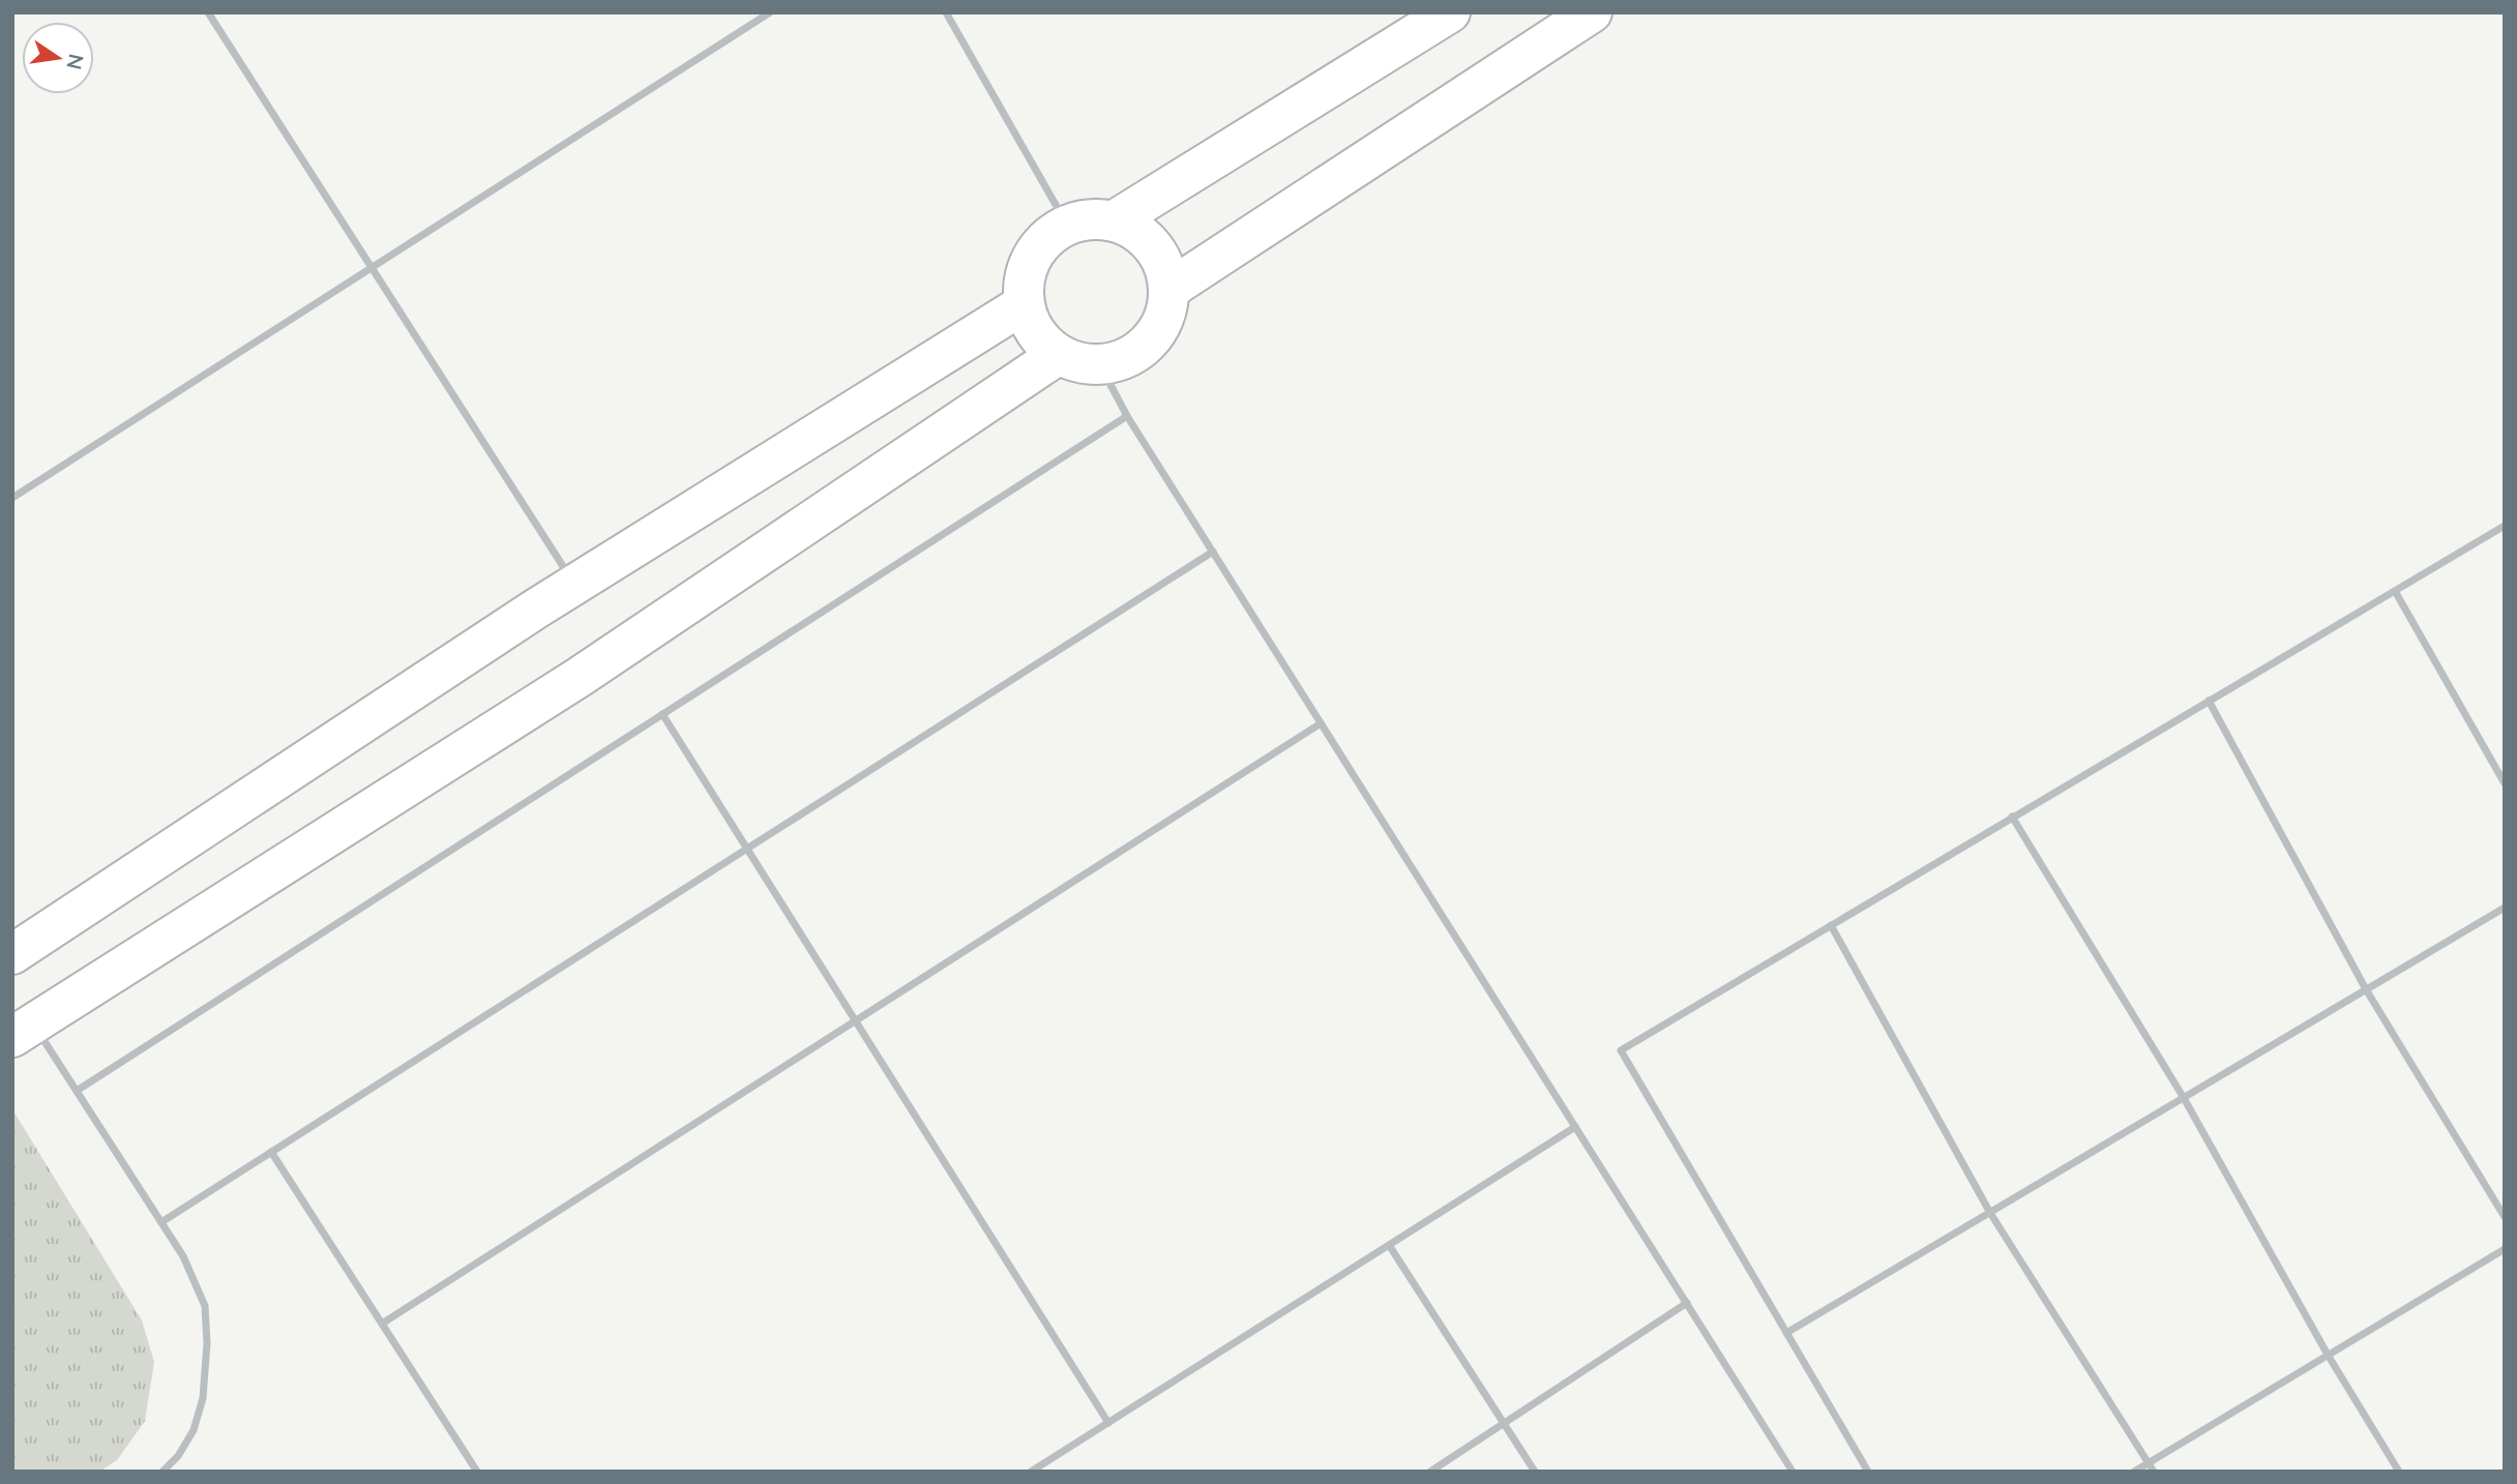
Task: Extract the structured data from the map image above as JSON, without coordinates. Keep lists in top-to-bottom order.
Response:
{
  "north": "right"
}
